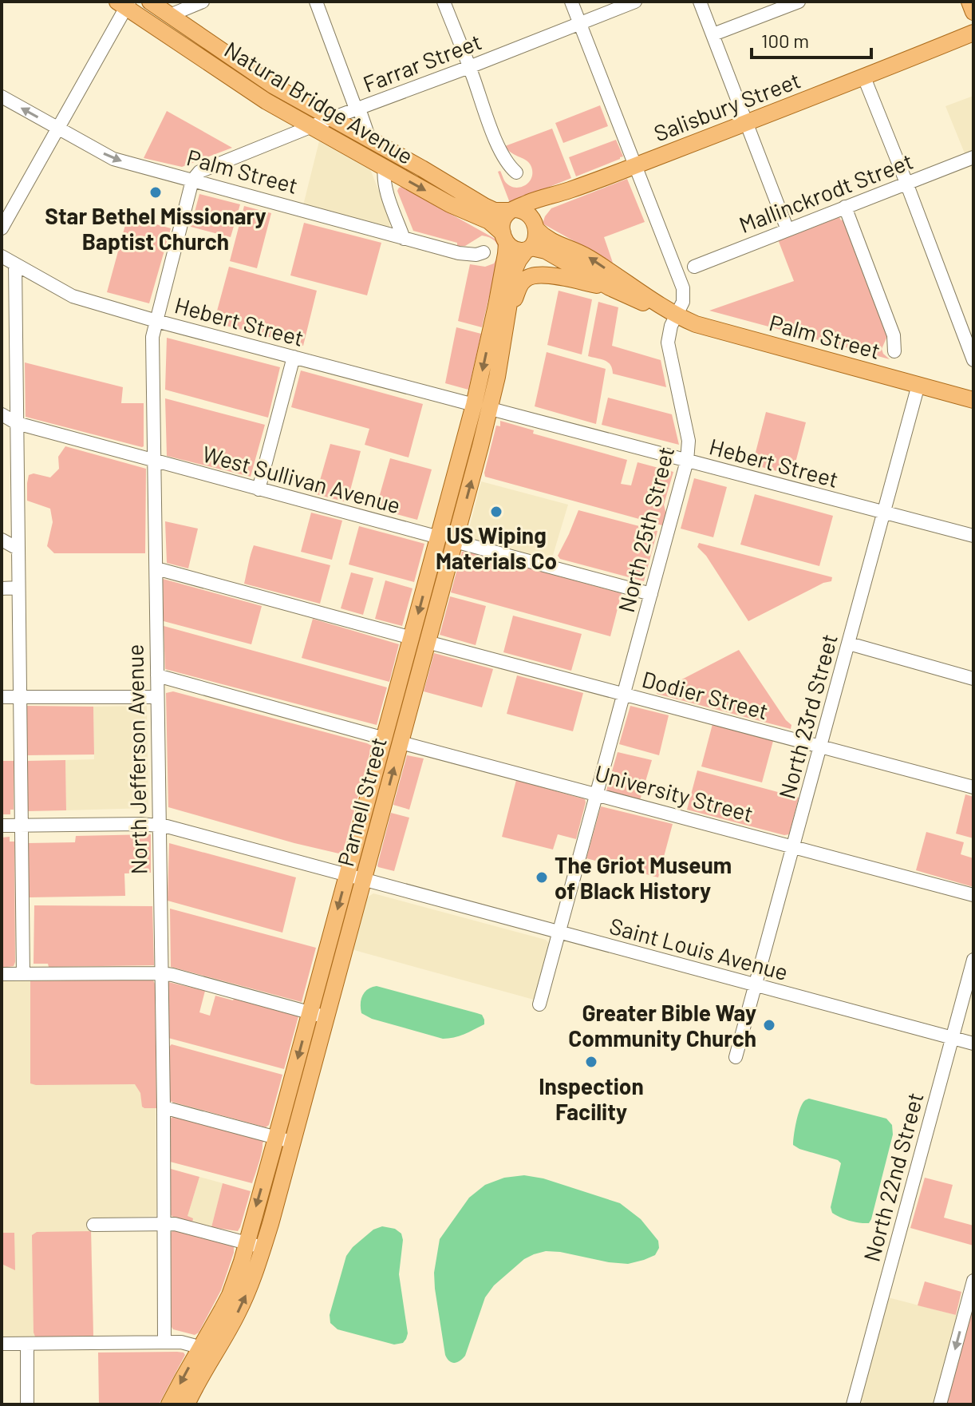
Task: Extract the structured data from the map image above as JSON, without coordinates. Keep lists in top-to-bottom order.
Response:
{
  "streets": {
    "main road": [
      "Natural Bridge Avenue",
      "Salisbury Street",
      "Palm Street",
      "Parnell Street"
    ],
    "street": [
      "Farrar Street",
      "Mallinckrodt Street",
      "Hebert Street",
      "West Sullivan Avenue",
      "North 25th Street",
      "Dodier Street",
      "North 23rd Street",
      "North Jefferson Avenue",
      "University Street",
      "Saint Louis Avenue",
      "North 22nd Street"
    ]
  },
  "crossings": [
    ["Farrar Street", "Natural Bridge Avenue"],
    ["Farrar Street", "Palm Street"],
    ["Farrar Street", "North 25th Street"],
    ["Farrar Street", "North Jefferson Avenue"],
    ["Natural Bridge Avenue", "Salisbury Street"],
    ["Natural Bridge Avenue", "Parnell Street"],
    ["Salisbury Street", "North 25th Street"],
    ["Salisbury Street", "Parnell Street"],
    ["Palm Street", "North 25th Street"],
    ["Palm Street", "North 23rd Street"],
    ["Palm Street", "North Jefferson Avenue"],
    ["Hebert Street", "North 25th Street"],
    ["Hebert Street", "North 23rd Street"],
    ["Hebert Street", "North Jefferson Avenue"],
    ["Hebert Street", "Parnell Street"],
    ["West Sullivan Avenue", "North Jefferson Avenue"],
    ["West Sullivan Avenue", "Parnell Street"],
    ["North 25th Street", "Dodier Street"],
    ["North 25th Street", "University Street"],
    ["North 25th Street", "Saint Louis Avenue"],
    ["Dodier Street", "North 23rd Street"],
    ["Dodier Street", "North Jefferson Avenue"],
    ["Dodier Street", "Parnell Street"],
    ["North 23rd Street", "University Street"],
    ["North 23rd Street", "Saint Louis Avenue"],
    ["North Jefferson Avenue", "University Street"],
    ["North Jefferson Avenue", "Saint Louis Avenue"],
    ["University Street", "Parnell Street"],
    ["Parnell Street", "Saint Louis Avenue"],
    ["Saint Louis Avenue", "North 22nd Street"]
  ],
  "places": [
    "Star Bethel Missionary Baptist Church",
    "US Wiping Materials Co",
    "The Griot Museum of Black History",
    "Greater Bible Way Community Church",
    "Inspection Facility"
  ],
  "scale_bar": "100 m"
}
